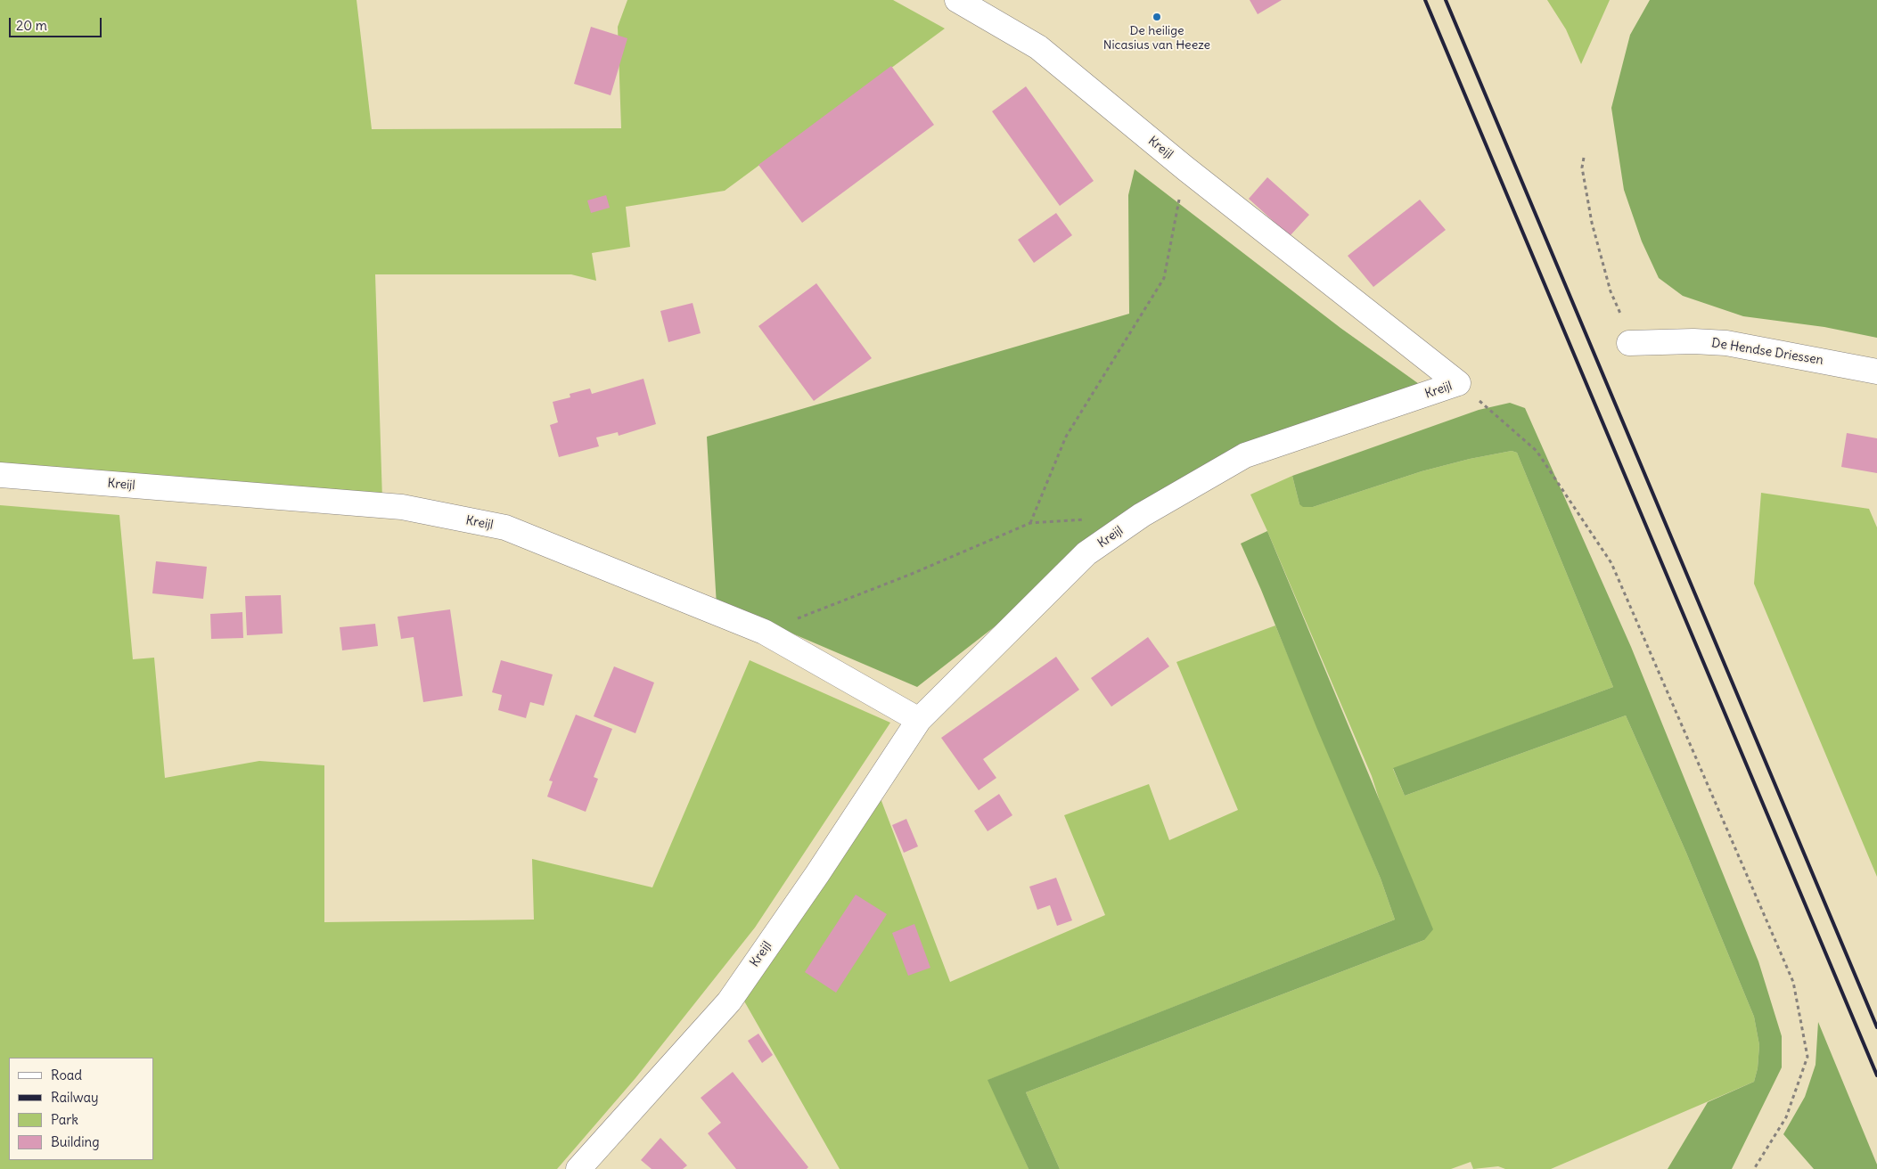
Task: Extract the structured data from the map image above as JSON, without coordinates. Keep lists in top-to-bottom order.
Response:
{
  "streets": {
    "street": ["Kreijl", "De Hendse Driessen"]
  },
  "places": ["De heilige Nicasius van Heeze"],
  "legend": [
    "Road",
    "Railway",
    "Park",
    "Building"
  ],
  "scale_bar": "20 m"
}
